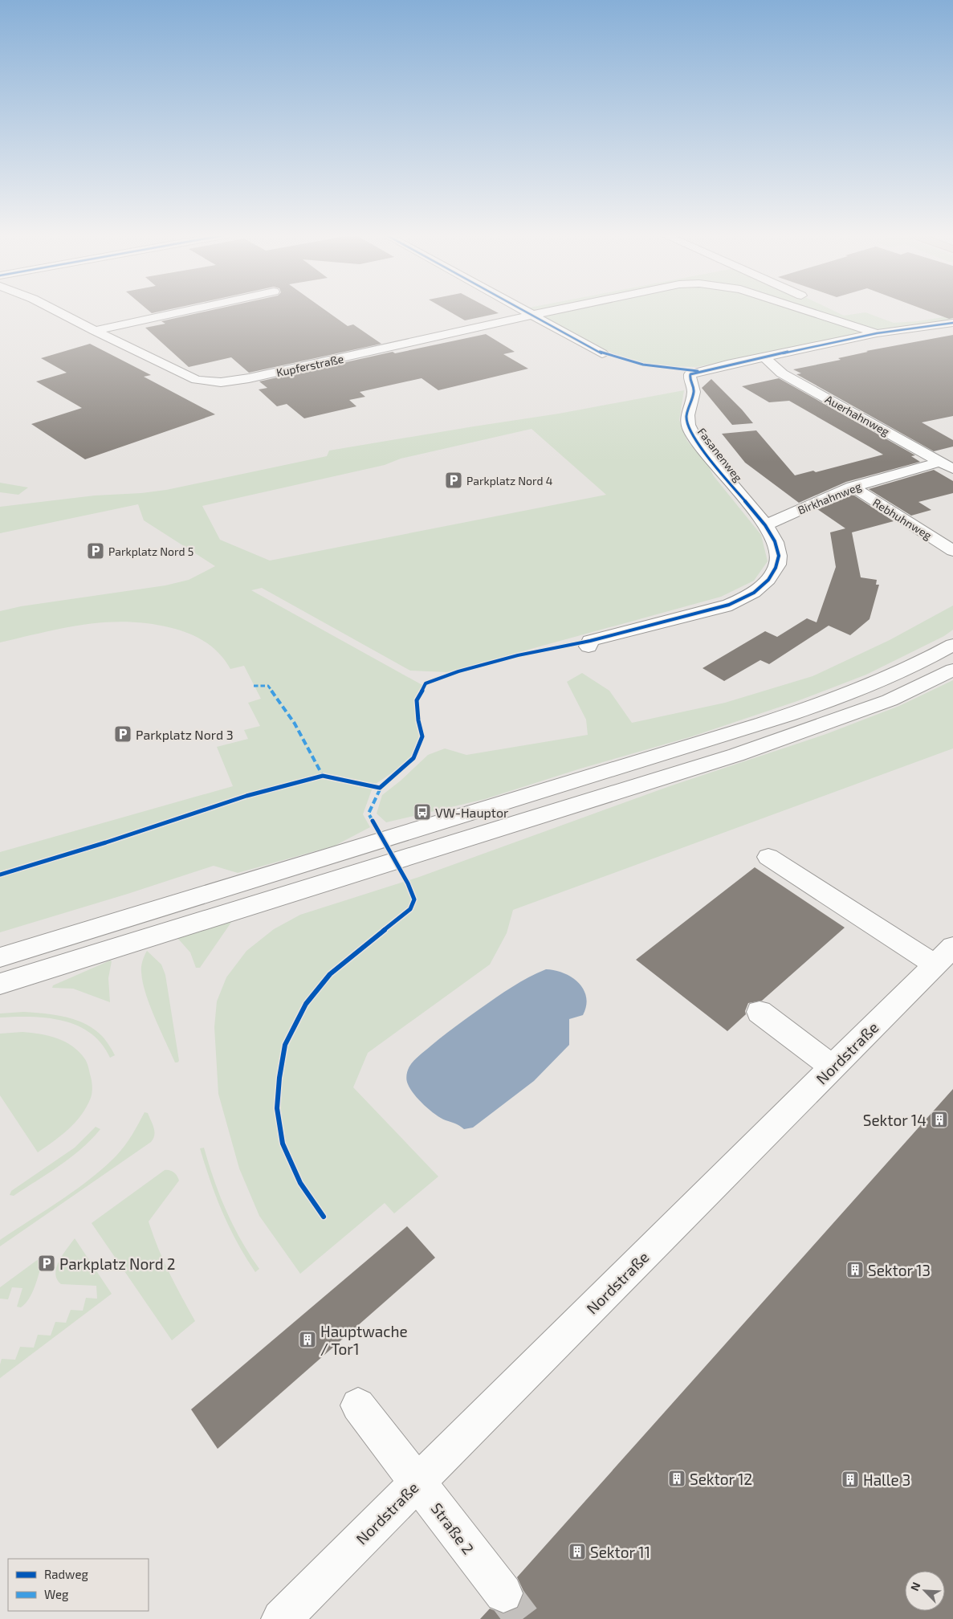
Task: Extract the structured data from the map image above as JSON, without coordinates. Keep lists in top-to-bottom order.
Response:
{
  "streets": {
    "street": [
      "Kupferstraße",
      "Auerhahnweg",
      "Fasanenweg",
      "Birkhahnweg",
      "Rebhuhnweg",
      "Nordstraße",
      "Straße 2"
    ]
  },
  "crossings": [
    ["Kupferstraße", "Fasanenweg"],
    ["Auerhahnweg", "Fasanenweg"],
    ["Auerhahnweg", "Birkhahnweg"],
    ["Fasanenweg", "Birkhahnweg"],
    ["Birkhahnweg", "Rebhuhnweg"],
    ["Nordstraße", "Straße 2"]
  ],
  "places": {
    "parking": [
      "Parkplatz Nord 4",
      "Parkplatz Nord 5",
      "Parkplatz Nord 3",
      "Parkplatz Nord 2"
    ],
    "bus stop": ["VW-Hauptor"],
    "building": [
      "Sektor 14",
      "Sektor 13",
      "Hauptwache / Tor1",
      "Sektor 12",
      "Halle 3",
      "Sektor 11"
    ]
  },
  "legend": ["Radweg", "Weg"],
  "north": "top left"
}
